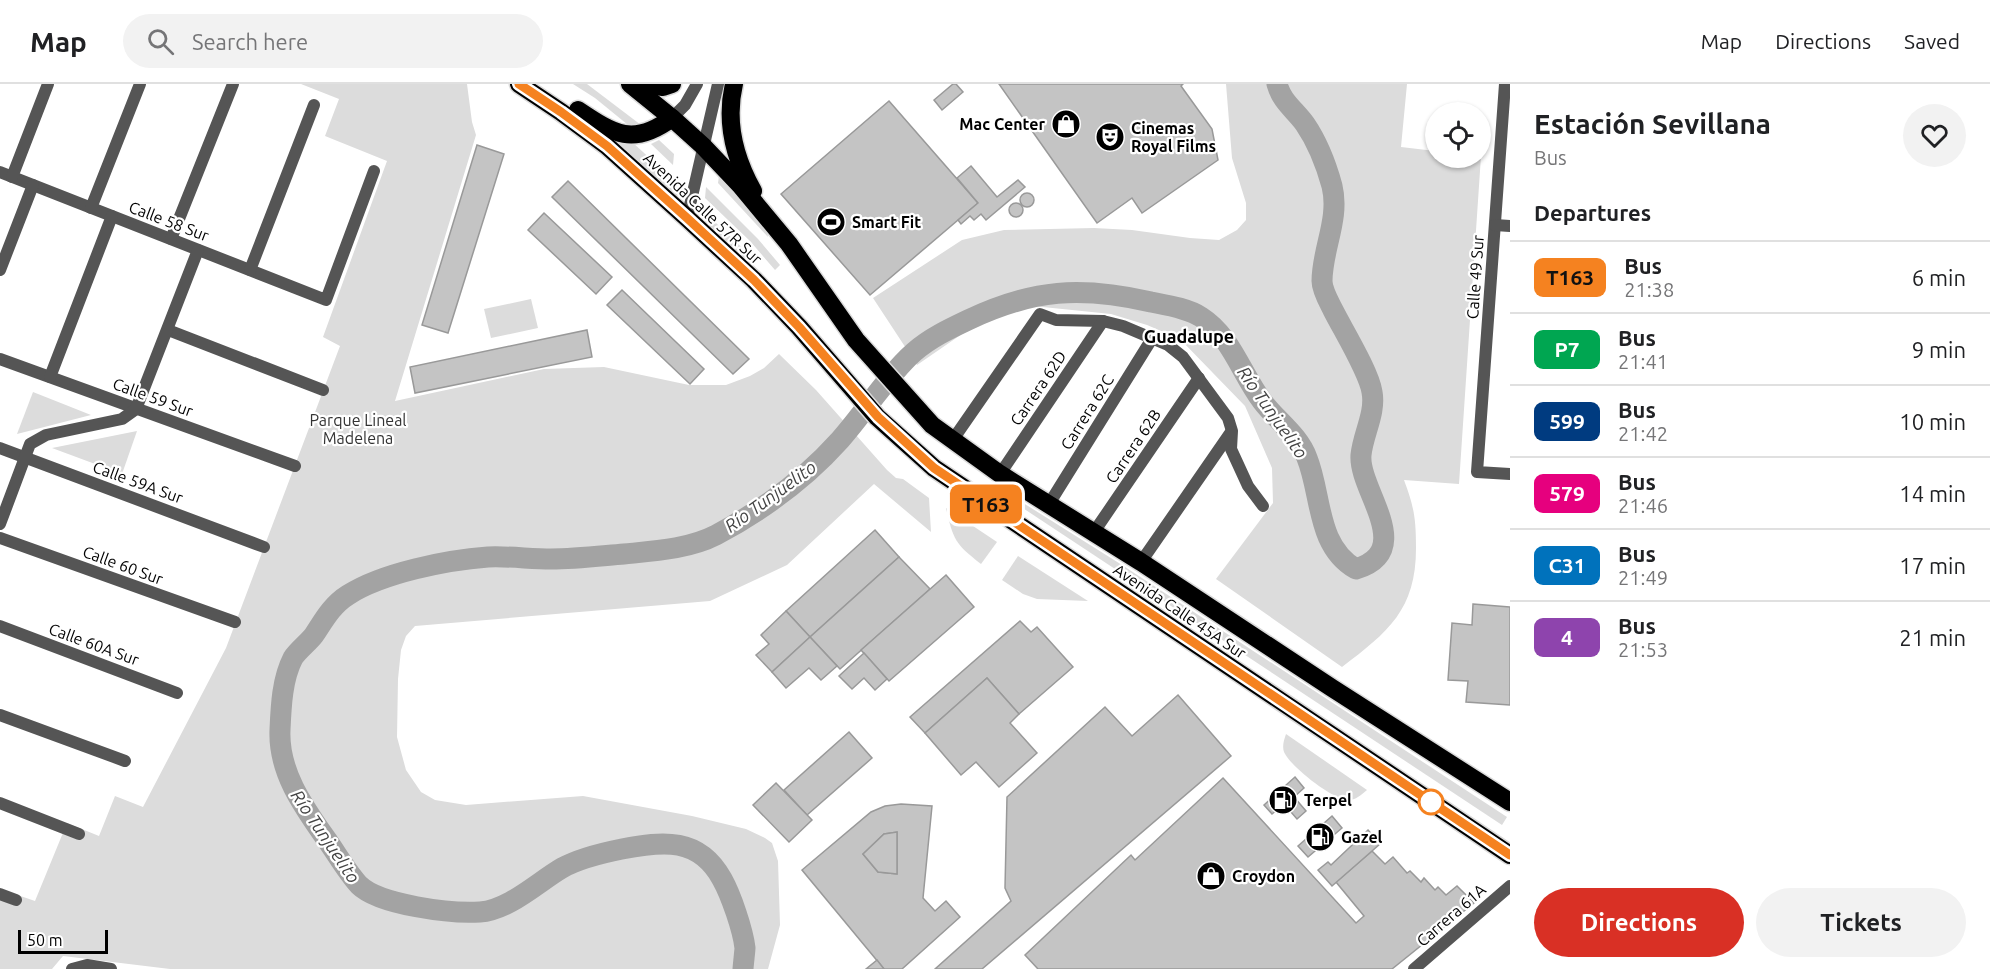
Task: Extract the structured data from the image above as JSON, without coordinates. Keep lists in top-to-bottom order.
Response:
{
  "streets": {
    "highway": ["Avenida Calle 57R Sur", "Avenida Calle 45A Sur"],
    "street": [
      "Calle 58 Sur",
      "Calle 49 Sur",
      "Carrera 62D",
      "Calle 59 Sur",
      "Carrera 62C",
      "Carrera 62B",
      "Calle 59A Sur",
      "Calle 60 Sur",
      "Calle 60A Sur",
      "Carrera 61A"
    ]
  },
  "crossings": [
    ["Avenida Calle 57R Sur", "Avenida Calle 45A Sur"],
    ["Carrera 62D", "Avenida Calle 45A Sur"],
    ["Carrera 62C", "Avenida Calle 45A Sur"],
    ["Carrera 62B", "Avenida Calle 45A Sur"]
  ],
  "districts": ["Guadalupe"],
  "water": ["Río Tunjuelito"],
  "parks": ["Parque Lineal Madelena"],
  "places": {
    "shop": ["Mac Center", "Croydon"],
    "theatre": ["Cinemas Royal Films"],
    "sports": ["Smart Fit"],
    "fuel station": ["Terpel", "Gazel"]
  },
  "lines": ["bus line T163"],
  "scale_bar": "50 m",
  "page": {
    "header": "Map",
    "search": "Search here",
    "nav": ["Map", "Directions", "Saved"],
    "on_map": "T163",
    "heading": [
      ["Estación Sevillana", "Bus"],
      "Departures"
    ],
    "list": [
      {
        "mark": "T163",
        "name": "Bus",
        "note": "21:38",
        "value": "6 min"
      },
      {
        "mark": "P7",
        "name": "Bus",
        "note": "21:41",
        "value": "9 min"
      },
      {
        "mark": "599",
        "name": "Bus",
        "note": "21:42",
        "value": "10 min"
      },
      {
        "mark": "579",
        "name": "Bus",
        "note": "21:46",
        "value": "14 min"
      },
      {
        "mark": "C31",
        "name": "Bus",
        "note": "21:49",
        "value": "17 min"
      },
      {
        "mark": "4",
        "name": "Bus",
        "note": "21:53",
        "value": "21 min"
      }
    ],
    "buttons": ["Directions", "Tickets"],
    "scale": "50 m"
  }
}
